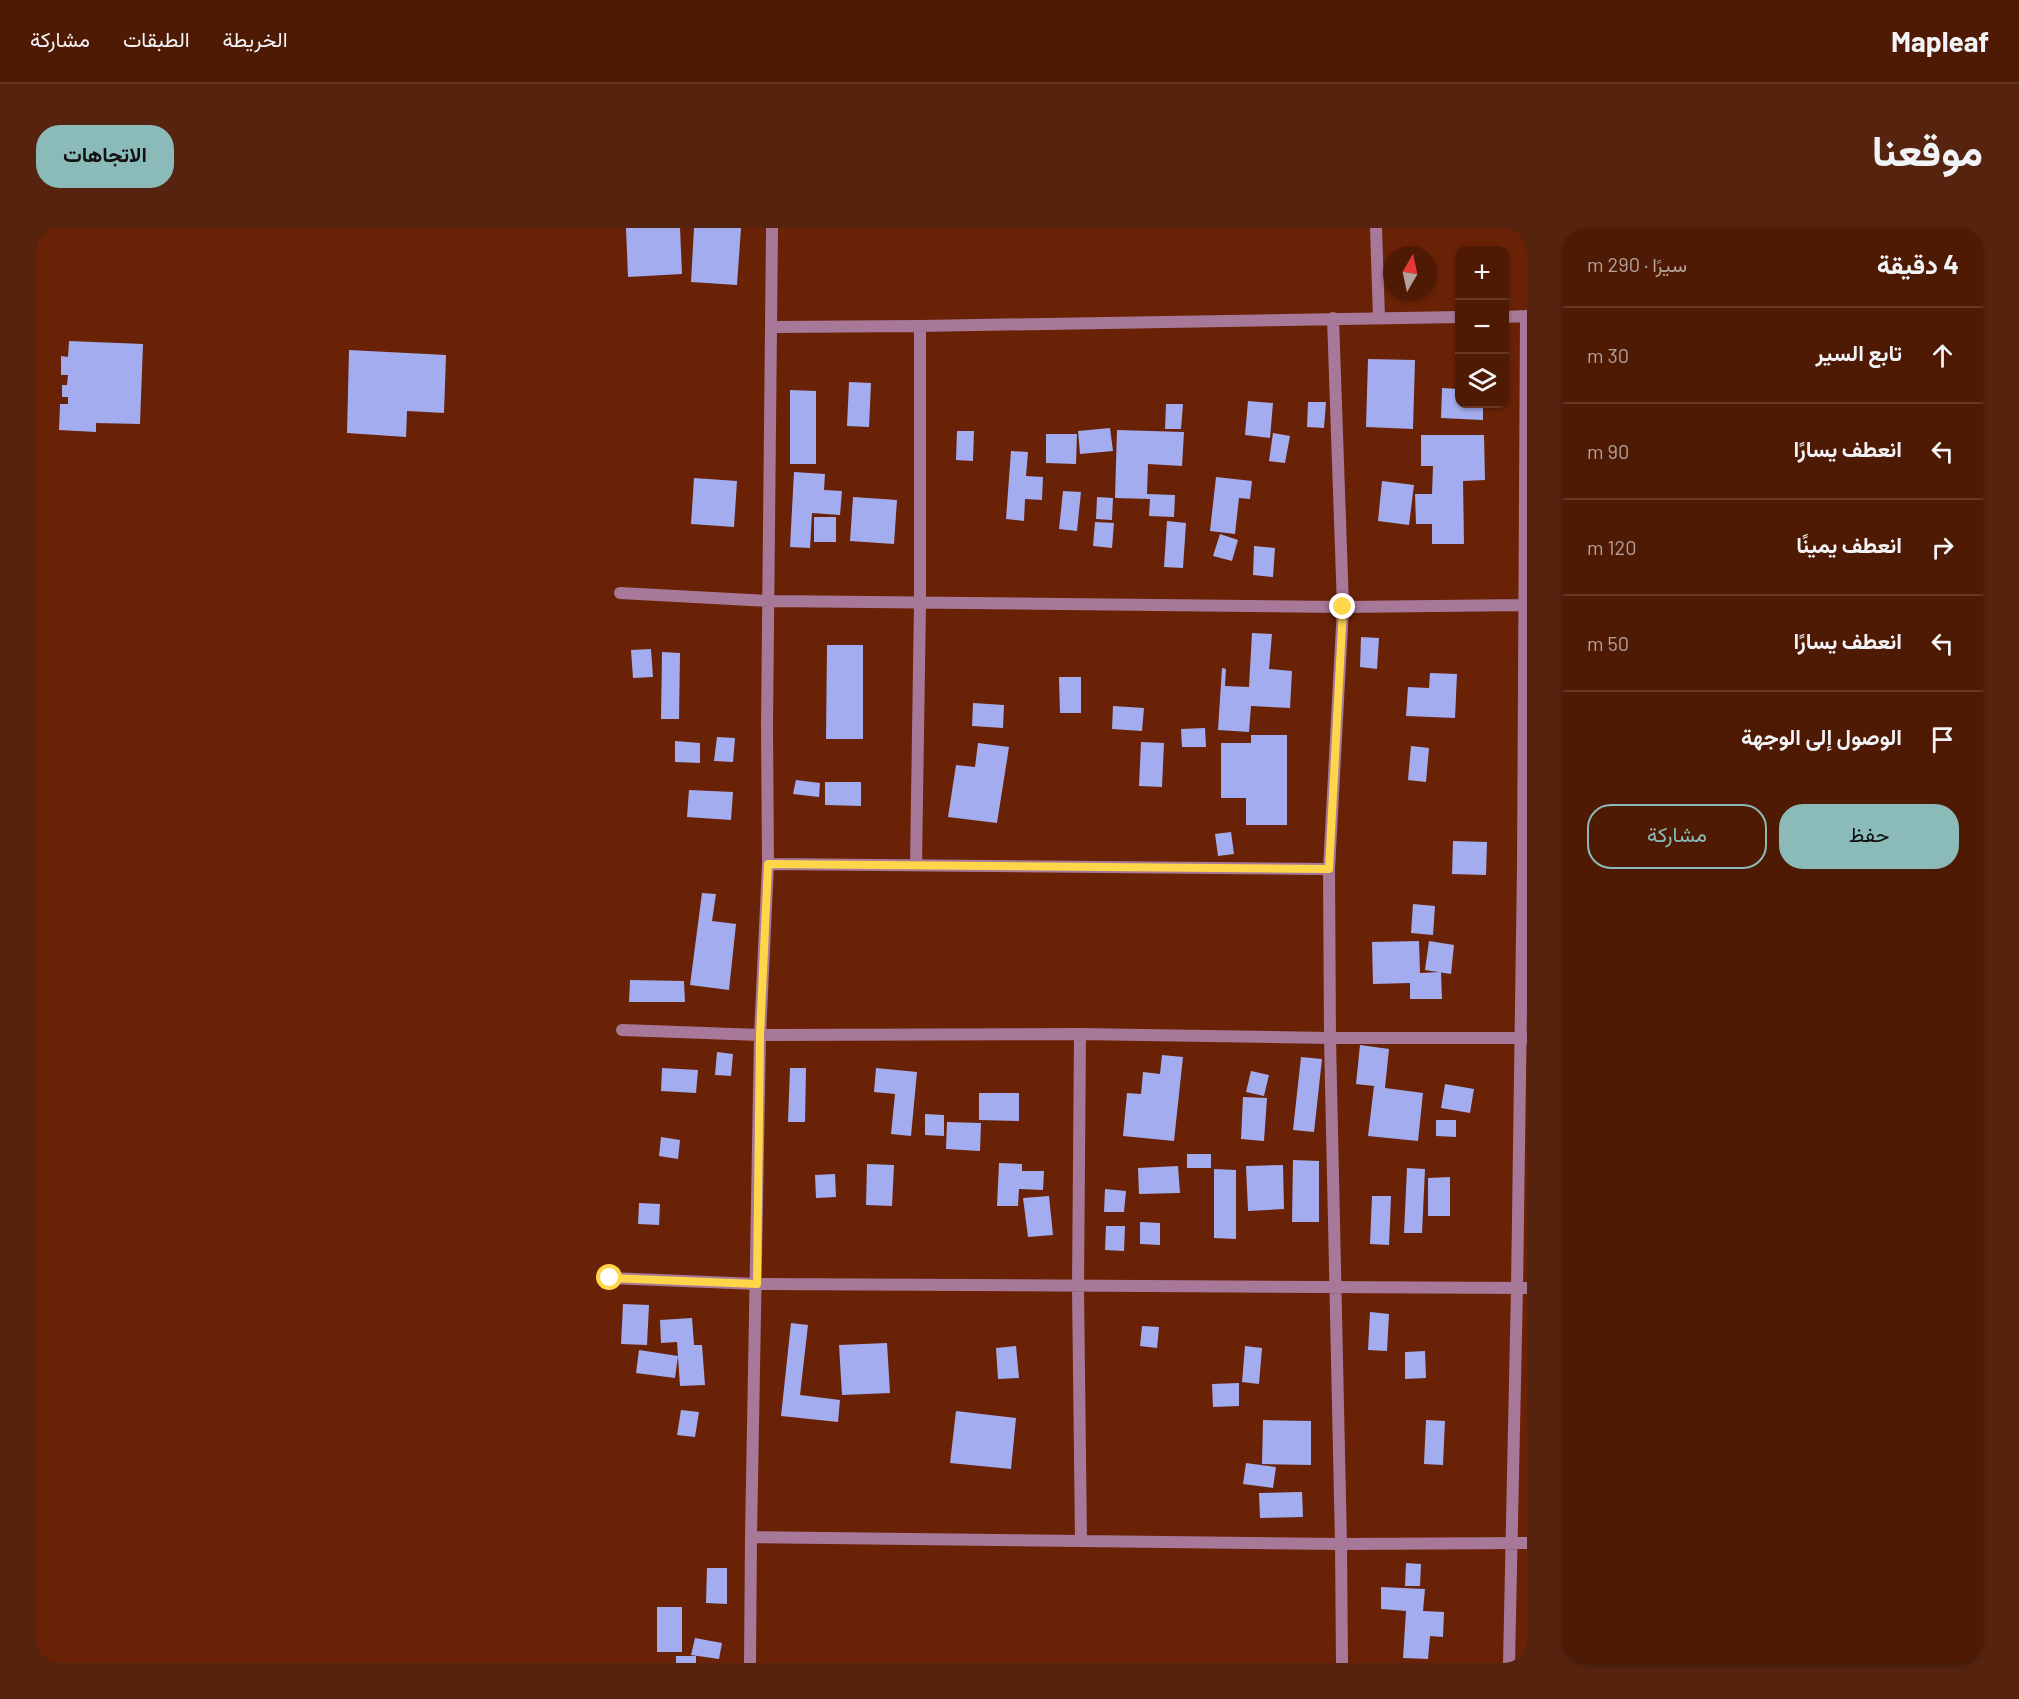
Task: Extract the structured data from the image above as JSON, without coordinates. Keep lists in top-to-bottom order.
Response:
{
  "north": "top",
  "page": {
    "header": "Mapleaf",
    "nav": ["الخريطة", "الطبقات", "مشاركة"],
    "title": "موقعنا",
    "buttons": [
      "الاتجاهات",
      ["حفظ", "مشاركة"]
    ],
    "heading": ["4 دقيقة", "سيرًا · 290 m"],
    "map_buttons": ["+", "−"],
    "list": [
      ["تابع السير", "30 m"],
      ["انعطف يسارًا", "90 m"],
      ["انعطف يمينًا", "120 m"],
      ["انعطف يسارًا", "50 m"],
      "الوصول إلى الوجهة"
    ]
  }
}
